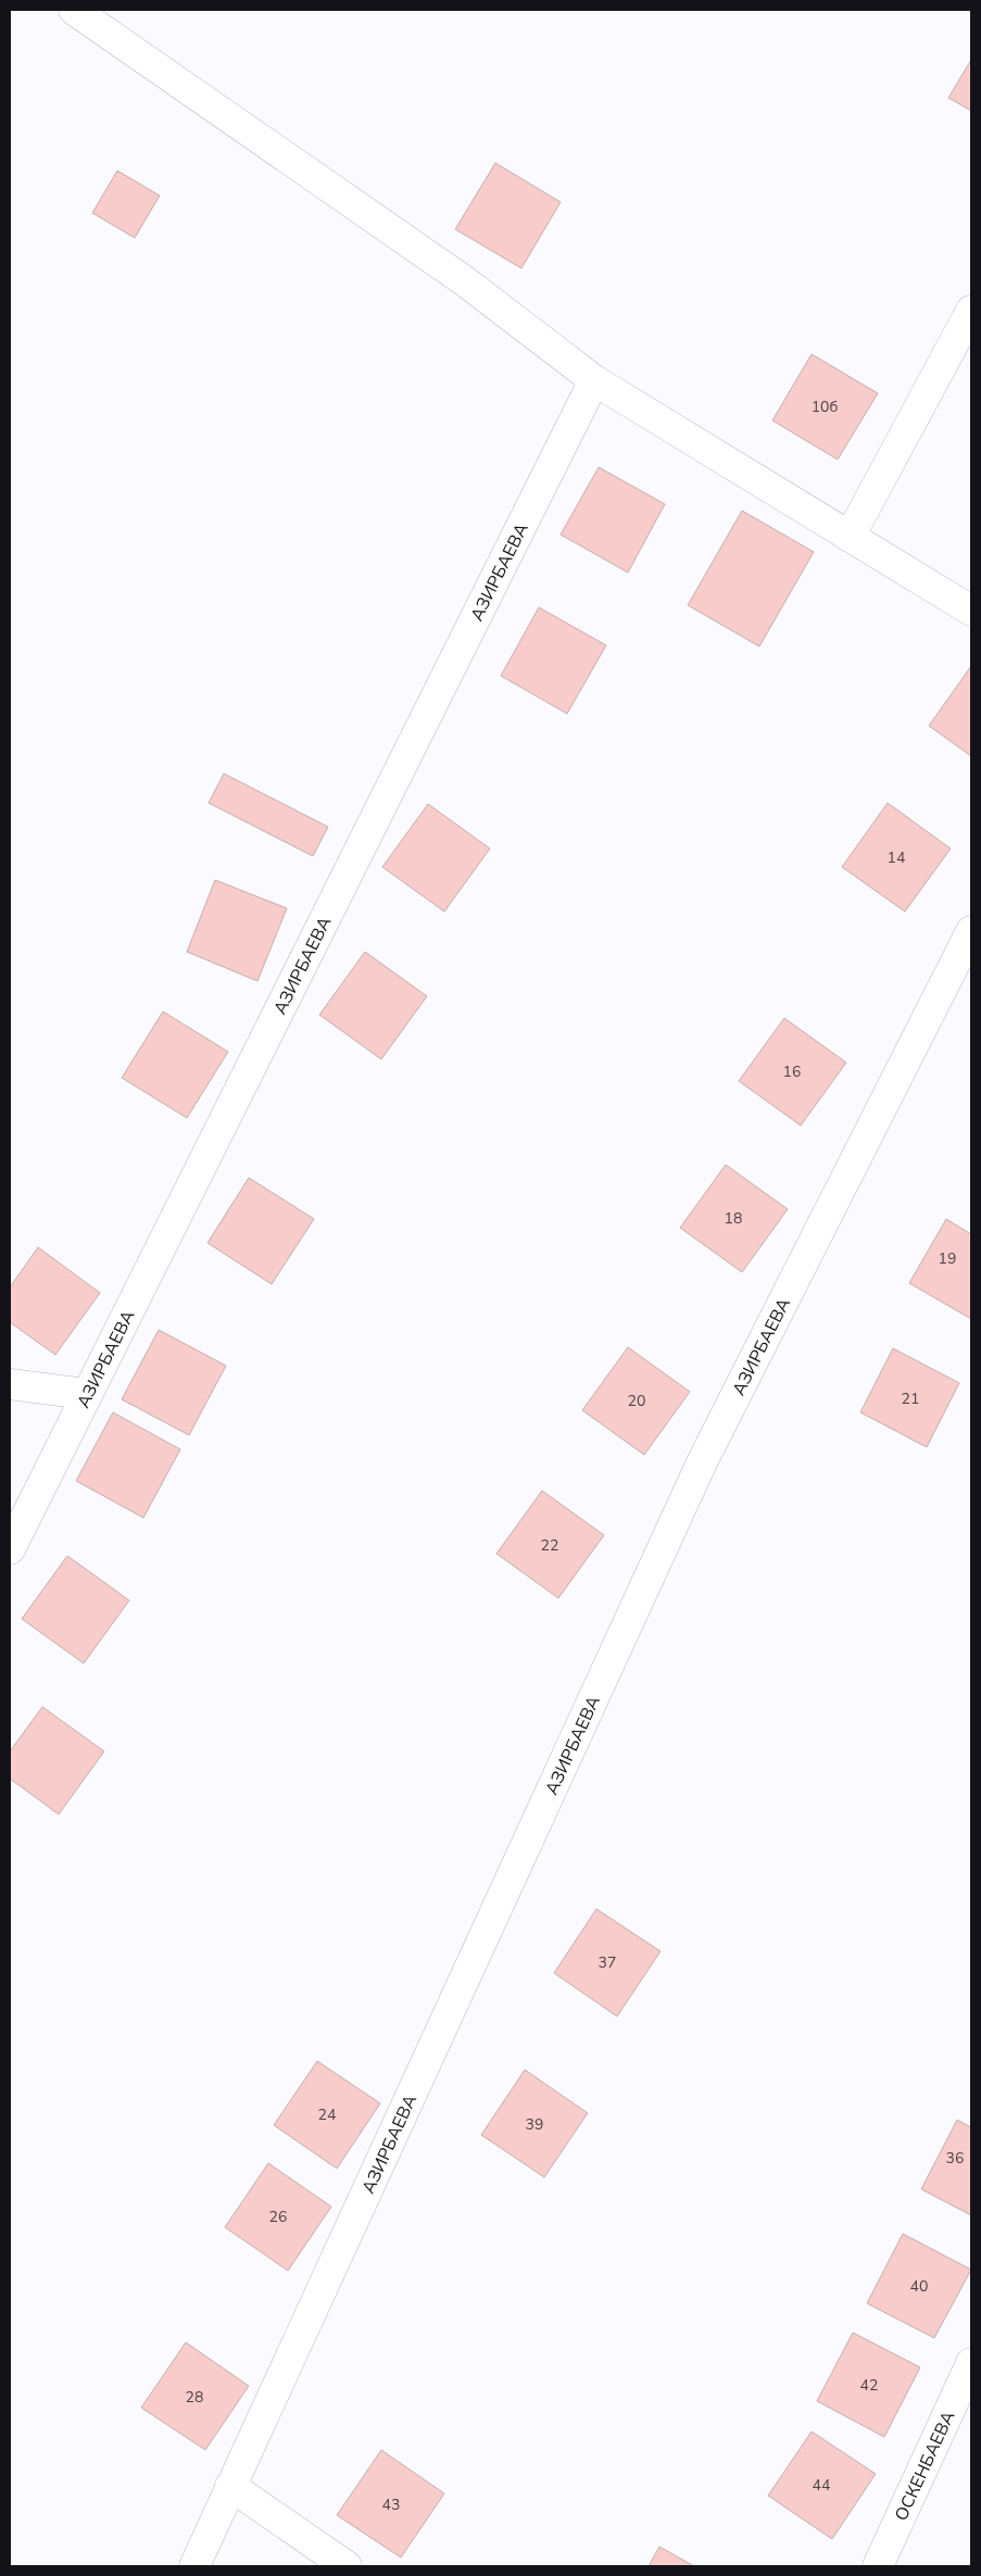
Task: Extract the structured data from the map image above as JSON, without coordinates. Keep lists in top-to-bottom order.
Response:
{
  "streets": {
    "street": ["АЗИРБАЕВА", "ОСКЕНБАЕВА"]
  },
  "house_numbers": [
    "10б",
    "14",
    "16",
    "18",
    "19",
    "21",
    "20",
    "22",
    "37",
    "24",
    "39",
    "36",
    "26",
    "40",
    "42",
    "28",
    "44",
    "43"
  ]
}
